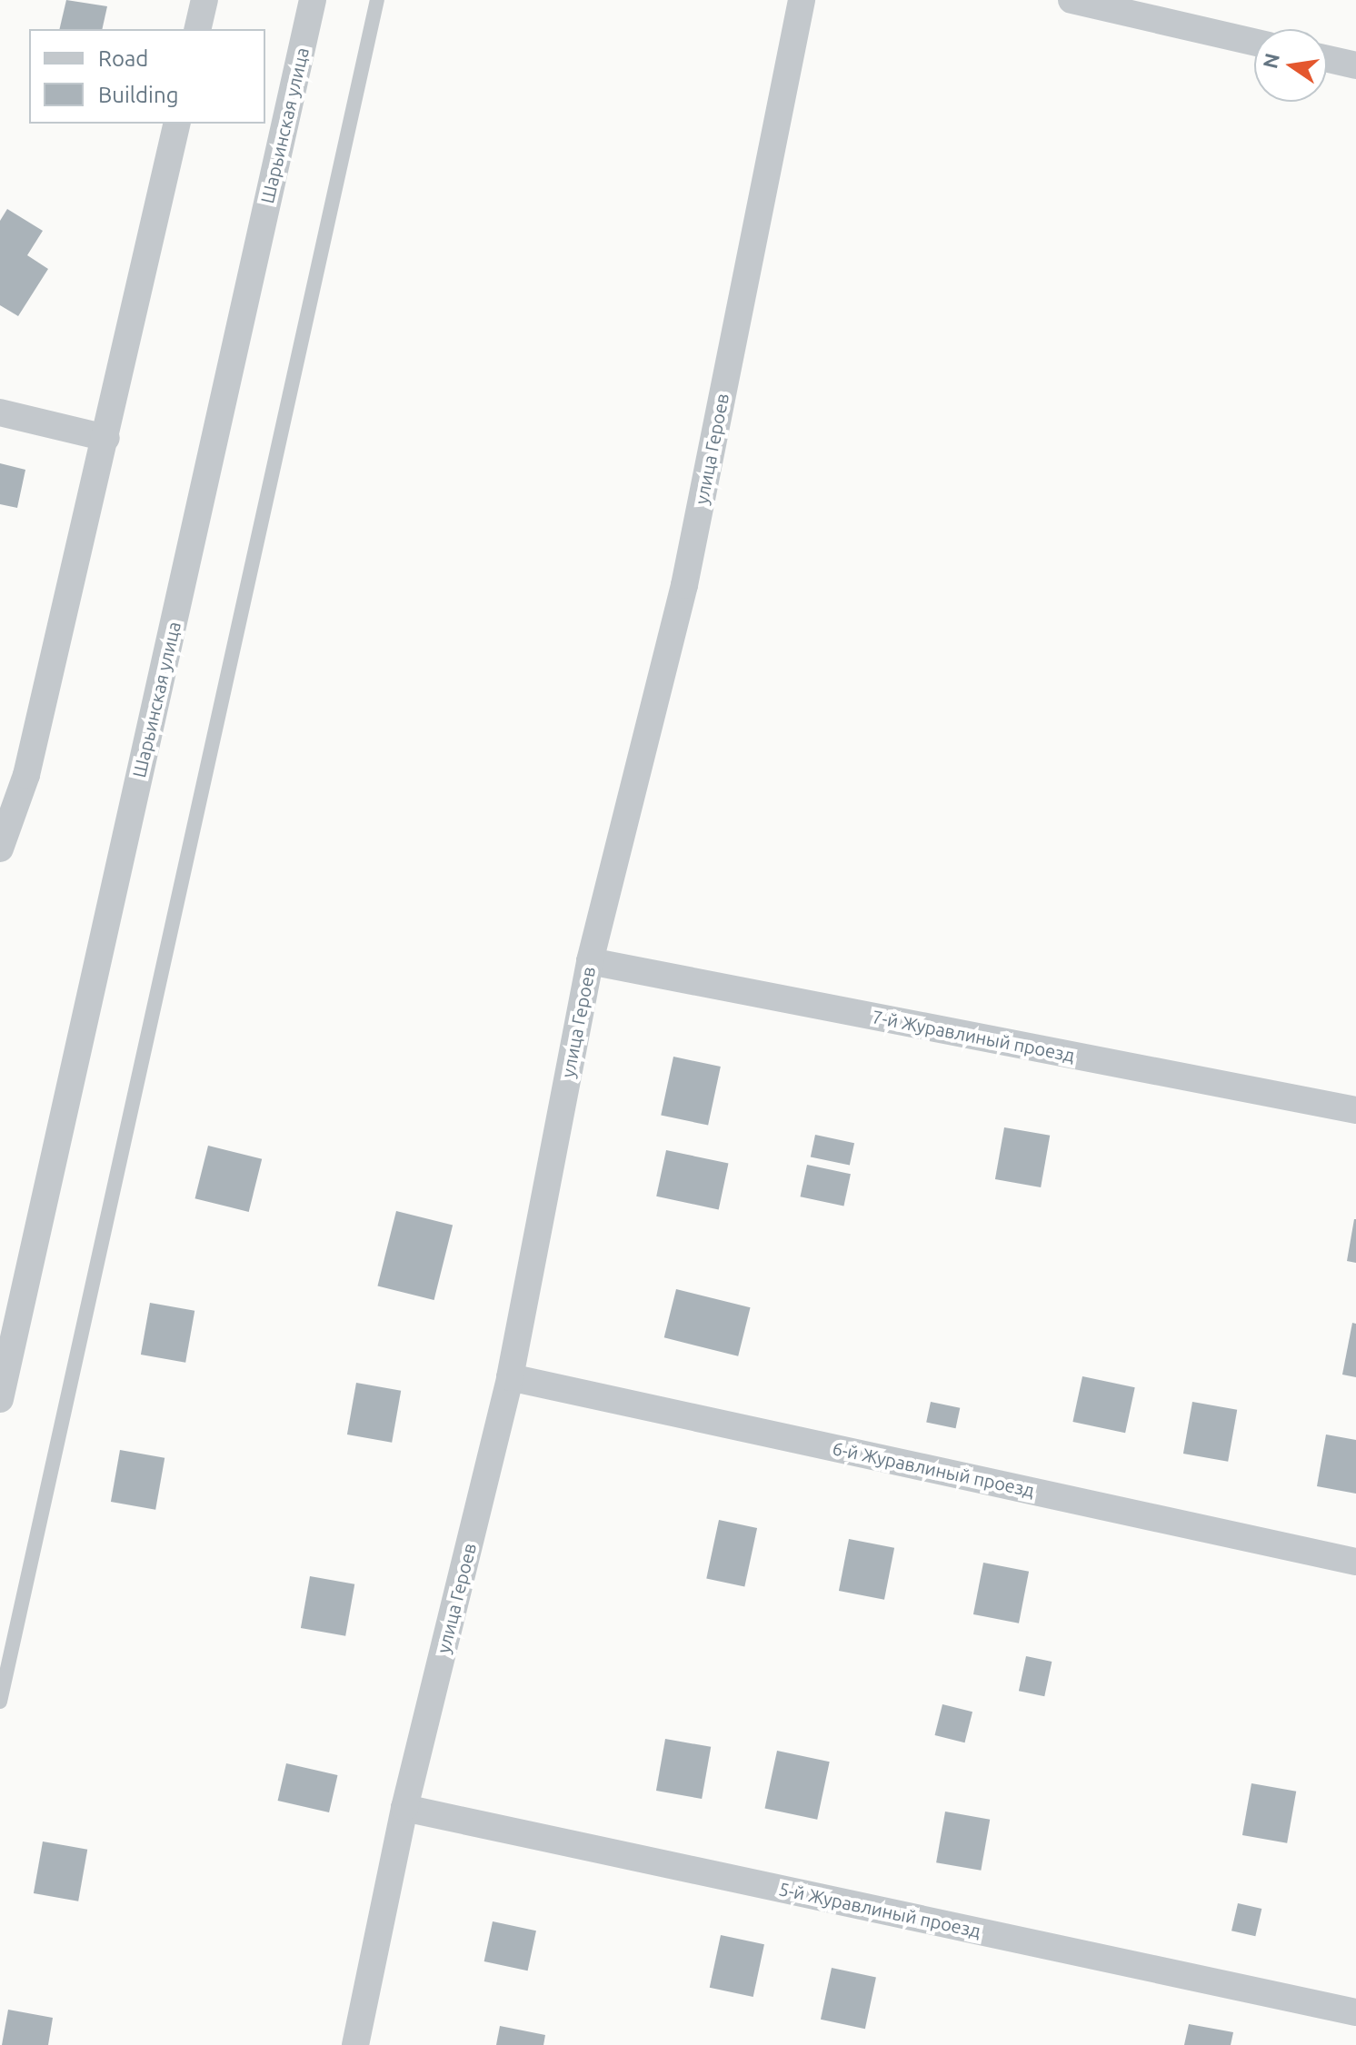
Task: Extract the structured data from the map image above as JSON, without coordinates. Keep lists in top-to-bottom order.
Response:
{
  "streets": {
    "street": [
      "Шарьинская улица",
      "улица Героев",
      "7-й Журавлиный проезд",
      "6-й Журавлиный проезд",
      "5-й Журавлиный проезд"
    ]
  },
  "crossings": [
    ["улица Героев", "7-й Журавлиный проезд"],
    ["улица Героев", "6-й Журавлиный проезд"],
    ["улица Героев", "5-й Журавлиный проезд"]
  ],
  "legend": ["Road", "Building"],
  "north": "left"
}
